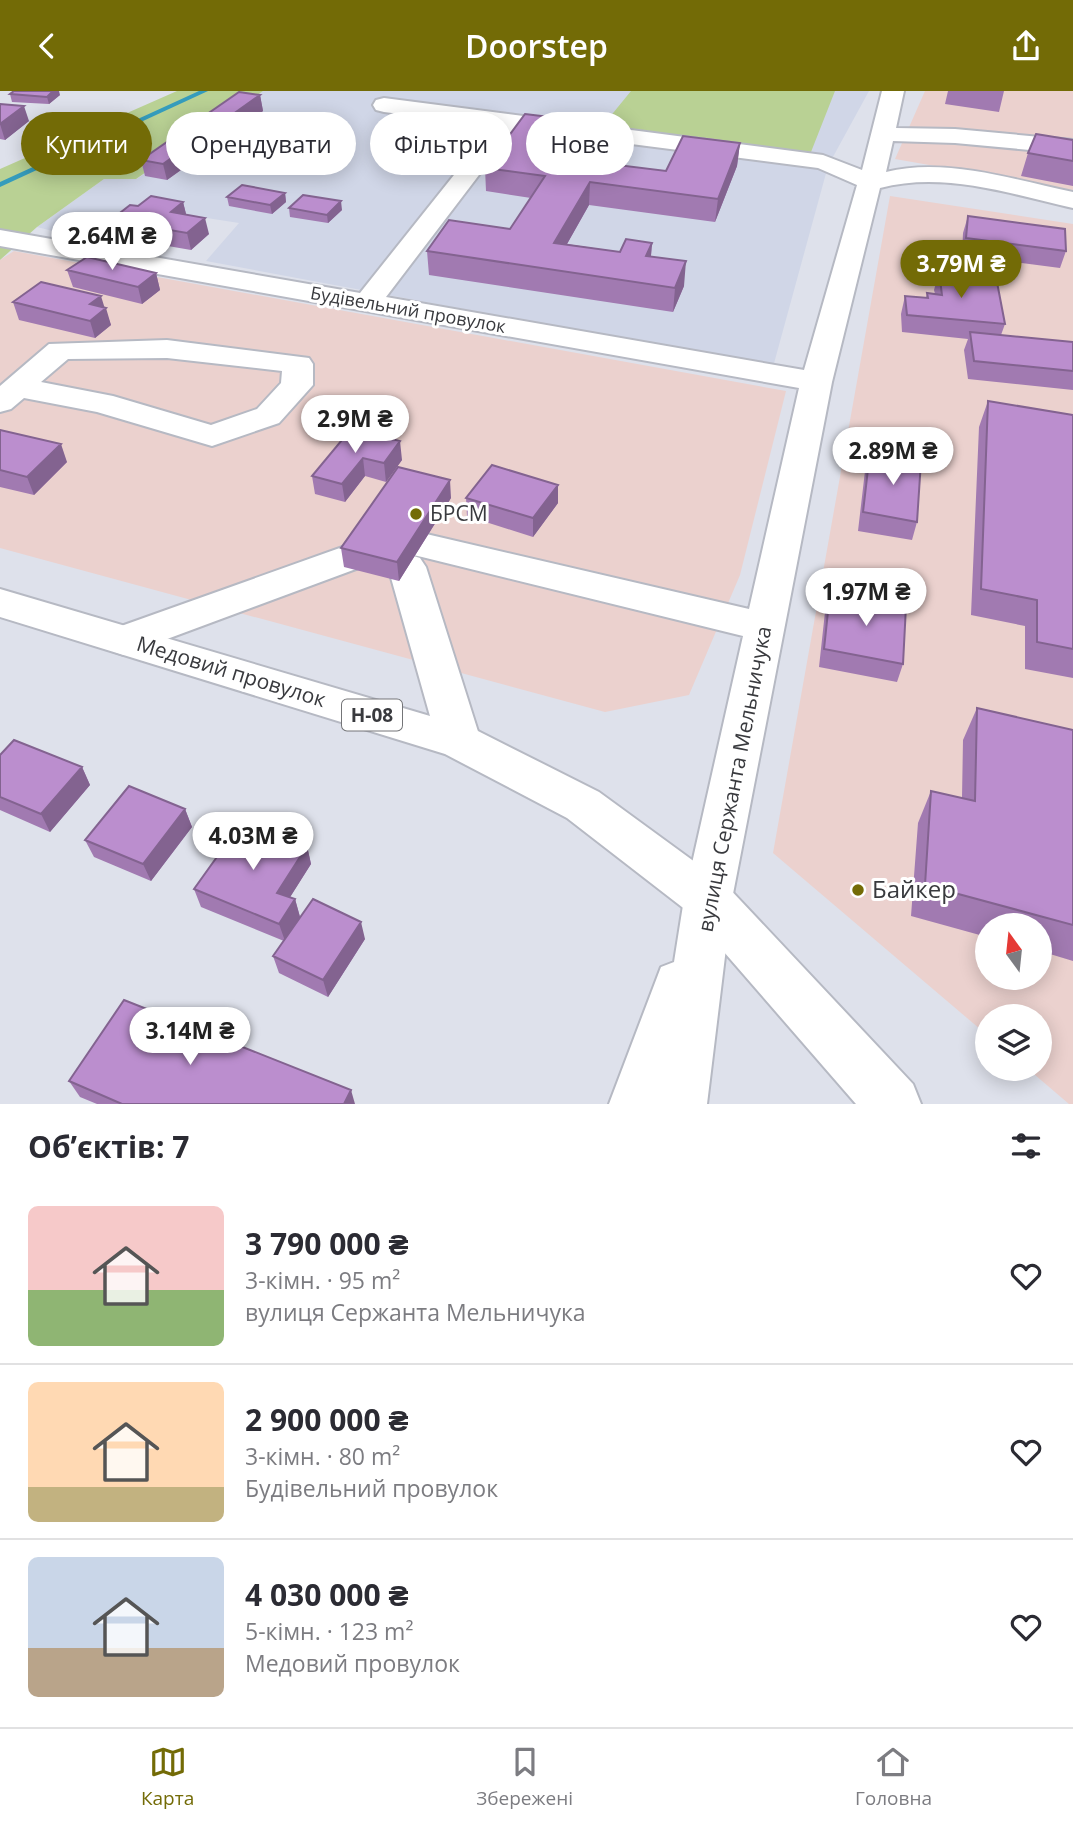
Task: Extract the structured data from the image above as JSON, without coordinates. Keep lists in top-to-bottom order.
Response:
{
  "streets": {
    "street": [
      "Будівельний провулок",
      "Медовий провулок",
      "Н-08",
      "вулиця Сержанта Мельничука"
    ]
  },
  "crossings": [
    ["Будівельний провулок", "вулиця Сержанта Мельничука"],
    ["Медовий провулок", "Н-08"],
    ["Медовий провулок", "вулиця Сержанта Мельничука"],
    ["Н-08", "вулиця Сержанта Мельничука"]
  ],
  "places": ["БРСМ", "Байкер"],
  "north": "top",
  "page": {
    "header": "Doorstep",
    "chip": [
      "Купити",
      "Орендувати",
      "Фільтри",
      "Нове"
    ],
    "price": [
      "2.64M ₴",
      "3.79M ₴",
      "2.9M ₴",
      "2.89M ₴",
      "1.97M ₴",
      "4.03M ₴",
      "3.14M ₴"
    ],
    "heading": "Об’єктів: 7",
    "list": [
      {
        "name": "3 790 000 ₴",
        "note": "3-кімн. · 95 m² · вулиця Сержанта Мельничука"
      },
      {
        "name": "2 900 000 ₴",
        "note": "3-кімн. · 80 m² · Будівельний провулок"
      },
      {
        "name": "4 030 000 ₴",
        "note": "5-кімн. · 123 m² · Медовий провулок"
      }
    ],
    "tabs": ["Карта", "Збережені", "Головна"]
  }
}
